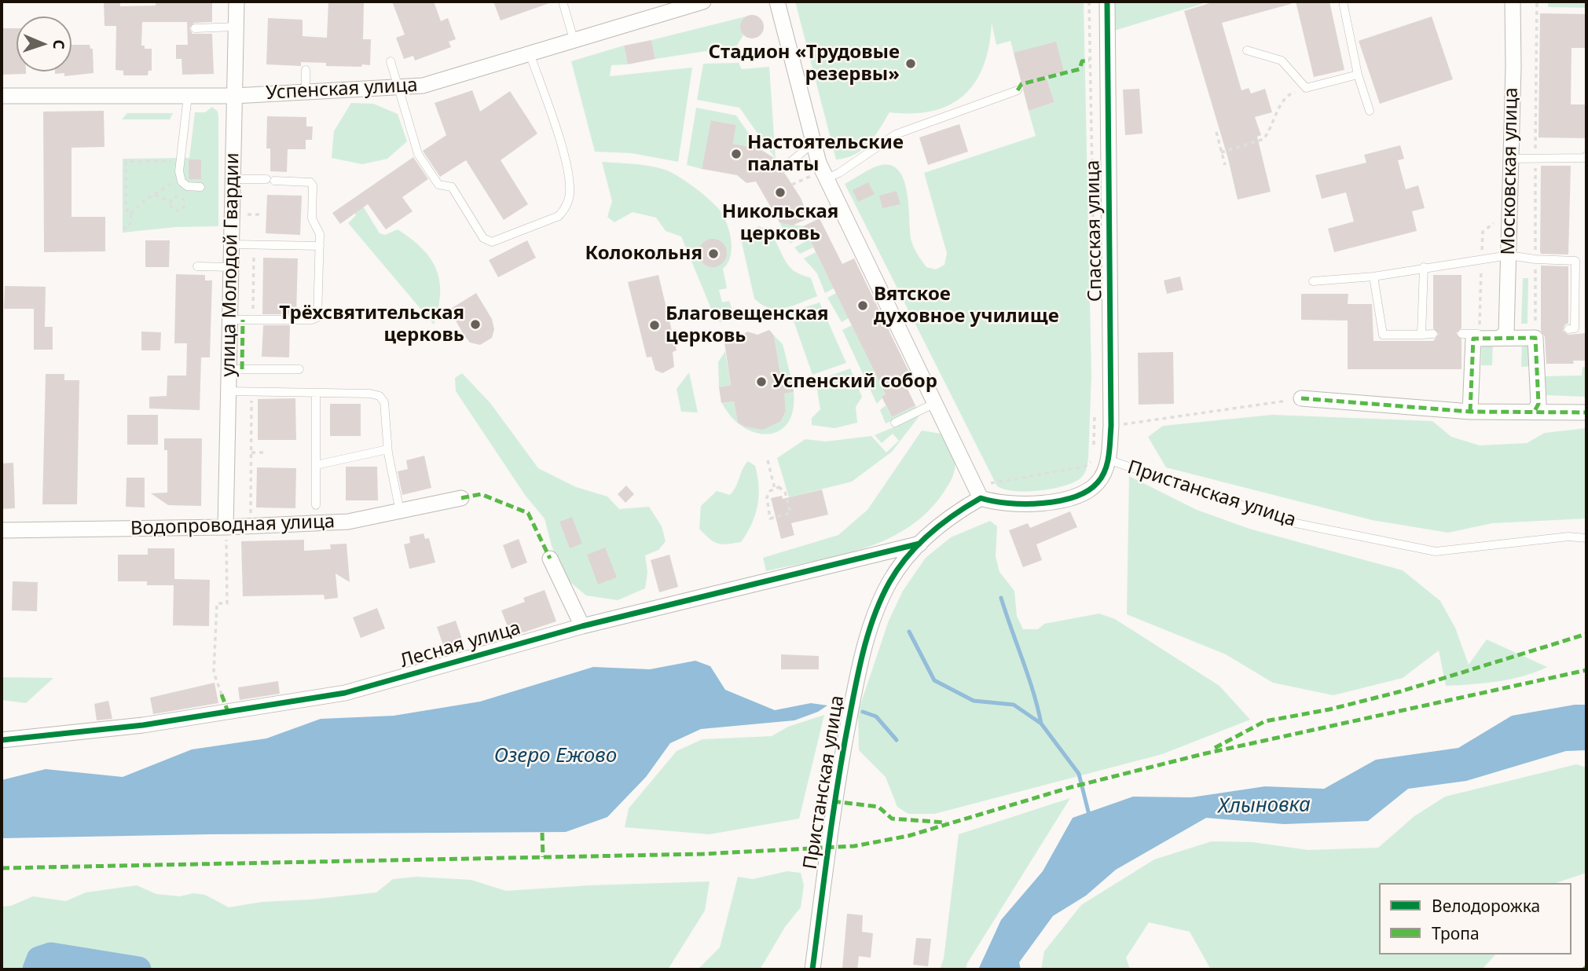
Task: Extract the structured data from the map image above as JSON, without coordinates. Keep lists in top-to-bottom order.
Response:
{
  "streets": {
    "street": [
      "Успенская улица",
      "Московская улица",
      "Спасская улица",
      "улица Молодой Гвардии",
      "Пристанская улица",
      "Водопроводная улица",
      "Лесная улица"
    ]
  },
  "crossings": [
    ["Успенская улица", "улица Молодой Гвардии"],
    ["Спасская улица", "Пристанская улица"],
    ["улица Молодой Гвардии", "Водопроводная улица"],
    ["Пристанская улица", "Лесная улица"]
  ],
  "water": ["Озеро Ежово", "Хлыновка"],
  "places": [
    "Стадион «Трудовые резервы»",
    "Настоятельские палаты",
    "Никольская церковь",
    "Колокольня",
    "Вятское духовное училище",
    "Трёхсвятительская церковь",
    "Благовещенская церковь",
    "Успенский собор"
  ],
  "legend": ["Велодорожка", "Тропа"],
  "north": "right"
}
